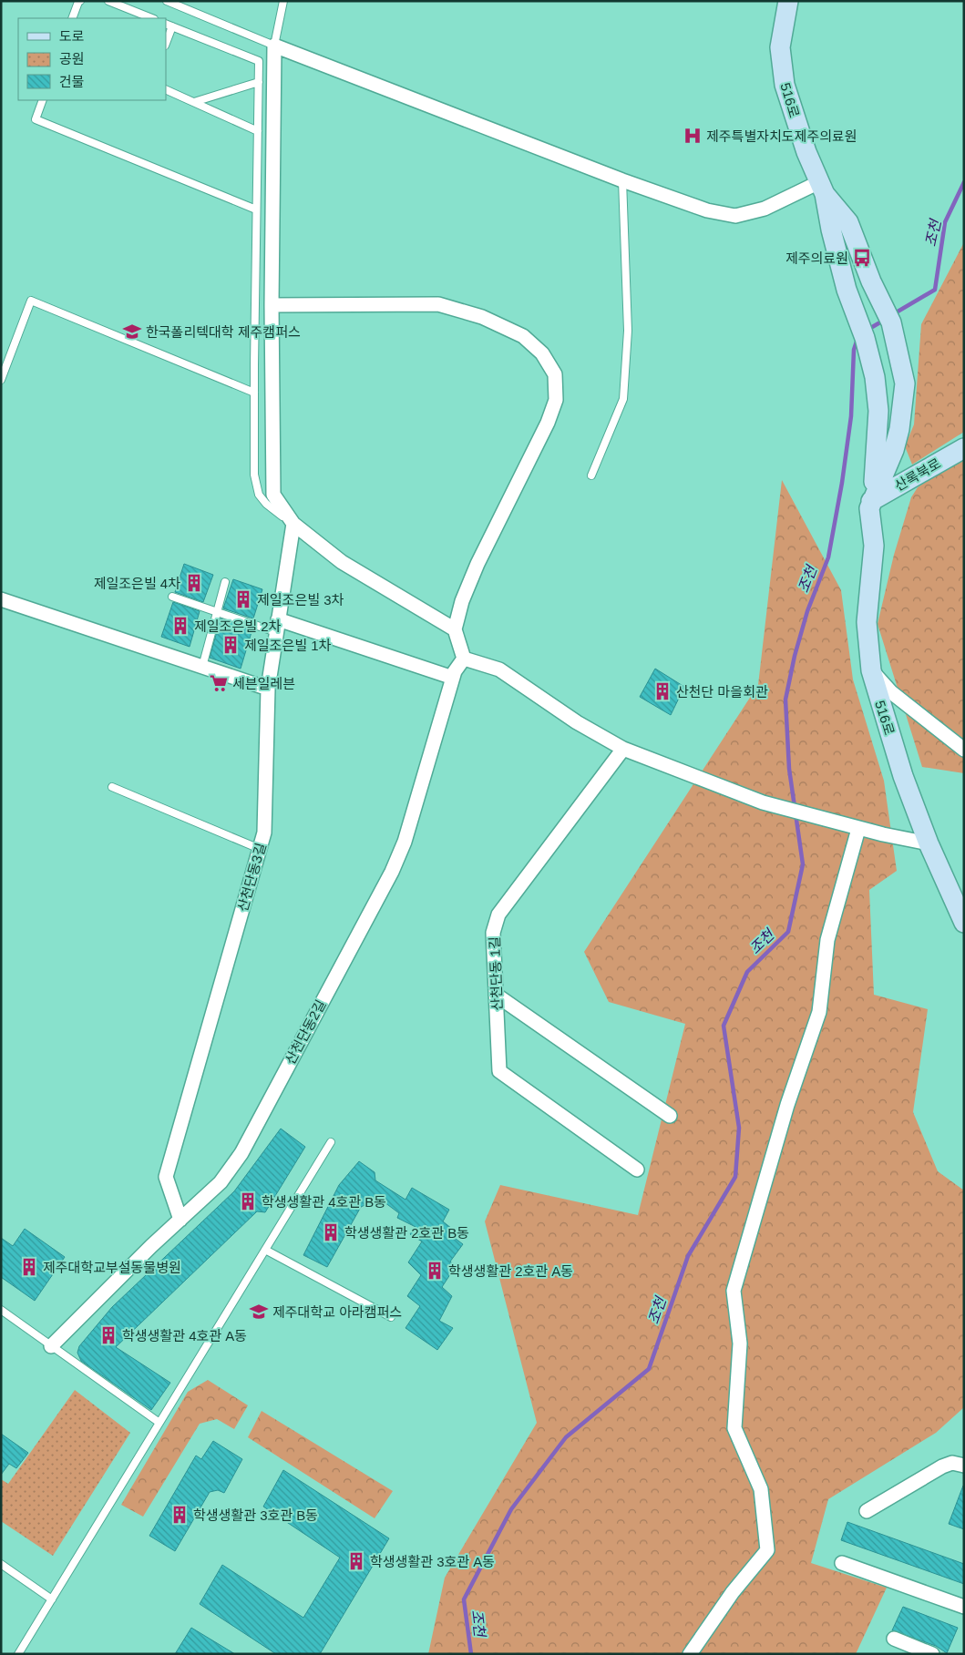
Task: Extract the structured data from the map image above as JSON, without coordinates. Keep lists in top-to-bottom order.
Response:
{
  "streets": {
    "main road": ["516로", "산록북로"],
    "street": ["산천단동3길", "산천단동 1길", "산천단동2길"]
  },
  "crossings": [
    ["516로", "산록북로"],
    ["산천단동3길", "산천단동2길"]
  ],
  "water": ["조천"],
  "places": {
    "hospital": ["제주특별자치도제주의료원"],
    "bus stop": ["제주의료원"],
    "school or university": ["한국폴리텍대학 제주캠퍼스", "제주대학교 아라캠퍼스"],
    "building": [
      "제일조은빌 4차",
      "제일조은빌 3차",
      "제일조은빌 2차",
      "제일조은빌 1차",
      "산천단 마을회관",
      "학생생활관 4호관 B동",
      "학생생활관 2호관 B동",
      "제주대학교부설동물병원",
      "학생생활관 2호관 A동",
      "학생생활관 4호관 A동",
      "학생생활관 3호관 B동",
      "학생생활관 3호관 A동"
    ],
    "supermarket": ["세븐일레븐"]
  },
  "legend": ["도로", "공원", "건물"]
}
